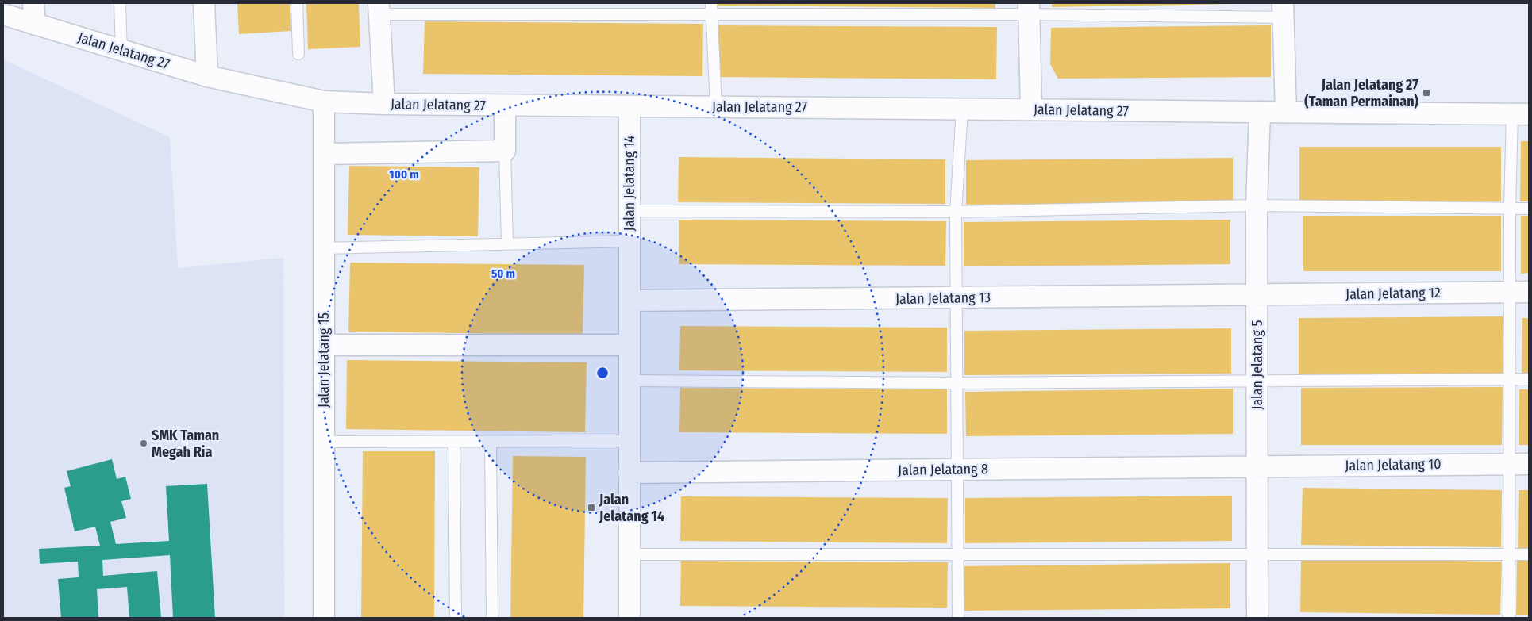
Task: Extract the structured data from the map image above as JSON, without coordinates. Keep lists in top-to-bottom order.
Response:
{
  "streets": {
    "street": [
      "Jalan Jelatang 27",
      "Jalan Jelatang 14",
      "Jalan Jelatang 12",
      "Jalan Jelatang 13",
      "Jalan Jelatang 15",
      "Jalan Jelatang 5",
      "Jalan Jelatang 10",
      "Jalan Jelatang 8"
    ]
  },
  "crossings": [
    ["Jalan Jelatang 27", "Jalan Jelatang 14"],
    ["Jalan Jelatang 27", "Jalan Jelatang 15"],
    ["Jalan Jelatang 27", "Jalan Jelatang 5"],
    ["Jalan Jelatang 14", "Jalan Jelatang 13"],
    ["Jalan Jelatang 14", "Jalan Jelatang 8"],
    ["Jalan Jelatang 12", "Jalan Jelatang 13"],
    ["Jalan Jelatang 12", "Jalan Jelatang 5"],
    ["Jalan Jelatang 13", "Jalan Jelatang 5"],
    ["Jalan Jelatang 5", "Jalan Jelatang 10"],
    ["Jalan Jelatang 5", "Jalan Jelatang 8"],
    ["Jalan Jelatang 10", "Jalan Jelatang 8"]
  ],
  "places": {
    "transit": ["Jalan Jelatang 27 (Taman Permainan)", "Jalan Jelatang 14"],
    "other": ["SMK Taman Megah Ria"]
  },
  "rings": ["100 m", "50 m"]
}
